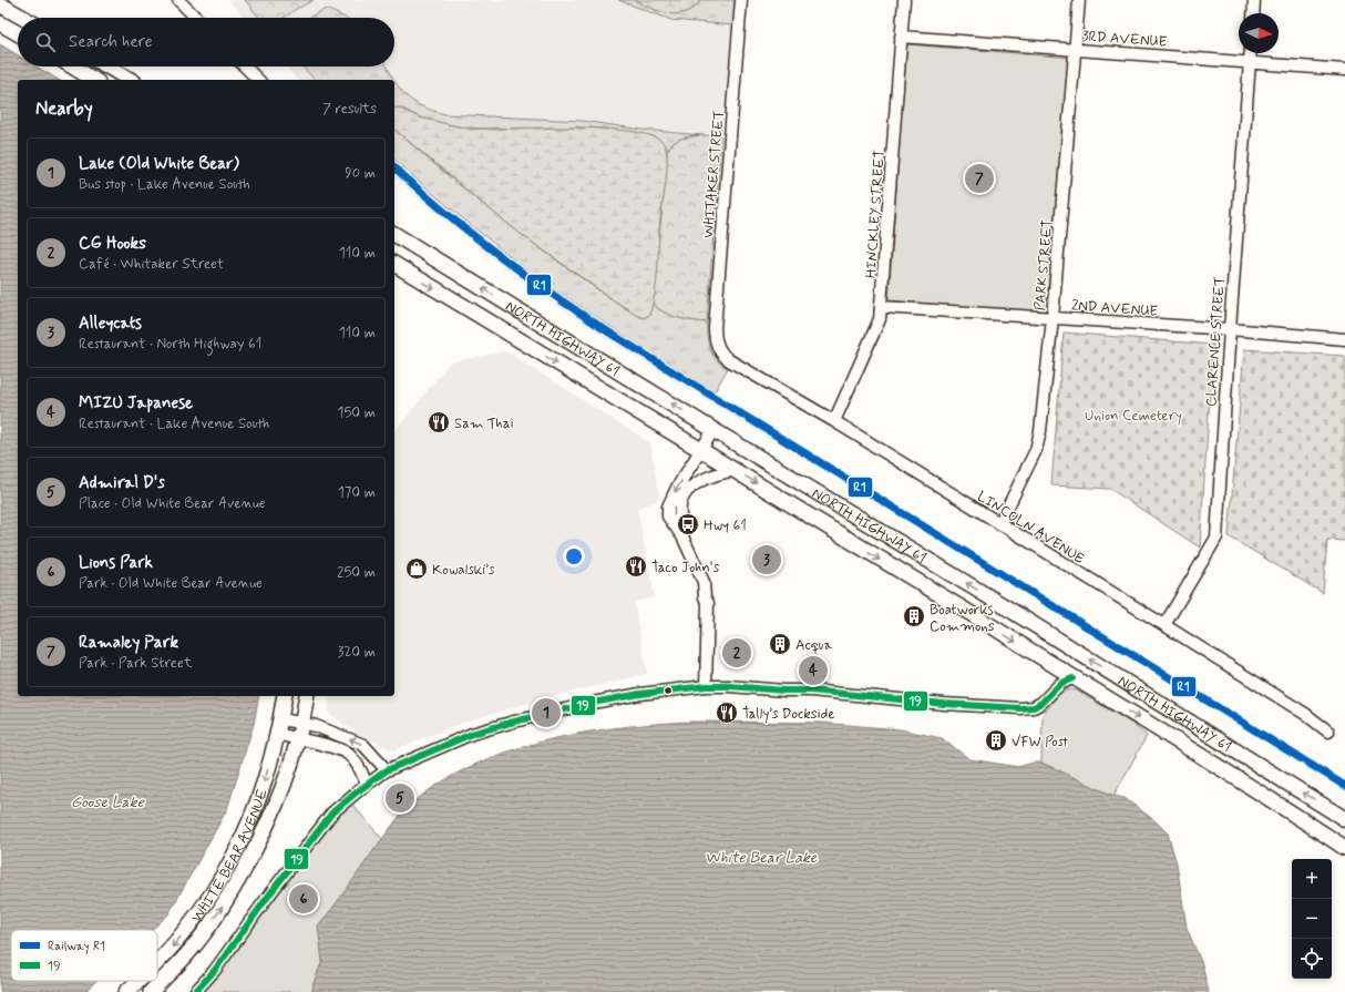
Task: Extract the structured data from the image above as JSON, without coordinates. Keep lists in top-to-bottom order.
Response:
{
  "streets": {
    "main road": ["NORTH HIGHWAY 61", "WHITE BEAR AVENUE"],
    "street": [
      "3RD AVENUE",
      "WHITAKER STREET",
      "HINCKLEY STREET",
      "PARK STREET",
      "2ND AVENUE",
      "CLARENCE STREET",
      "LINCOLN AVENUE"
    ]
  },
  "crossings": [
    ["3RD AVENUE", "HINCKLEY STREET"],
    ["3RD AVENUE", "PARK STREET"],
    ["3RD AVENUE", "CLARENCE STREET"],
    ["WHITAKER STREET", "LINCOLN AVENUE"],
    ["HINCKLEY STREET", "2ND AVENUE"],
    ["HINCKLEY STREET", "LINCOLN AVENUE"],
    ["PARK STREET", "2ND AVENUE"],
    ["PARK STREET", "LINCOLN AVENUE"],
    ["2ND AVENUE", "CLARENCE STREET"],
    ["CLARENCE STREET", "LINCOLN AVENUE"]
  ],
  "water": ["Goose Lake", "White Bear Lake"],
  "parks": ["Union Cemetery"],
  "places": {
    "restaurant": ["Sam Thai", "Taco John's", "Tally’s Dockside"],
    "bus stop": ["Hwy 61"],
    "shop": ["Kowalski’s"],
    "building": ["Boatworks Commons", "Acqua", "VFW Post"]
  },
  "lines": ["rail line R1", "transit line 19"],
  "legend": ["Railway R1", "19"],
  "north": "right",
  "page": {
    "search": "Search here",
    "heading": ["Nearby", "7 results"],
    "list": [
      {
        "mark": "1",
        "name": "Lake (Old White Bear)",
        "note": "Bus stop · Lake Avenue South",
        "value": "90 m"
      },
      {
        "mark": "2",
        "name": "CG Hooks",
        "note": "Café · Whitaker Street",
        "value": "110 m"
      },
      {
        "mark": "3",
        "name": "Alleycats",
        "note": "Restaurant · North Highway 61",
        "value": "110 m"
      },
      {
        "mark": "4",
        "name": "MIZU Japanese",
        "note": "Restaurant · Lake Avenue South",
        "value": "150 m"
      },
      {
        "mark": "5",
        "name": "Admiral D's",
        "note": "Place · Old White Bear Avenue",
        "value": "170 m"
      },
      {
        "mark": "6",
        "name": "Lions Park",
        "note": "Park · Old White Bear Avenue",
        "value": "250 m"
      },
      {
        "mark": "7",
        "name": "Ramaley Park",
        "note": "Park · Park Street",
        "value": "320 m"
      }
    ],
    "pins": [
      "7",
      "3",
      "2",
      "4",
      "1",
      "5",
      "6"
    ],
    "map_buttons": ["+", "−"]
  }
}
